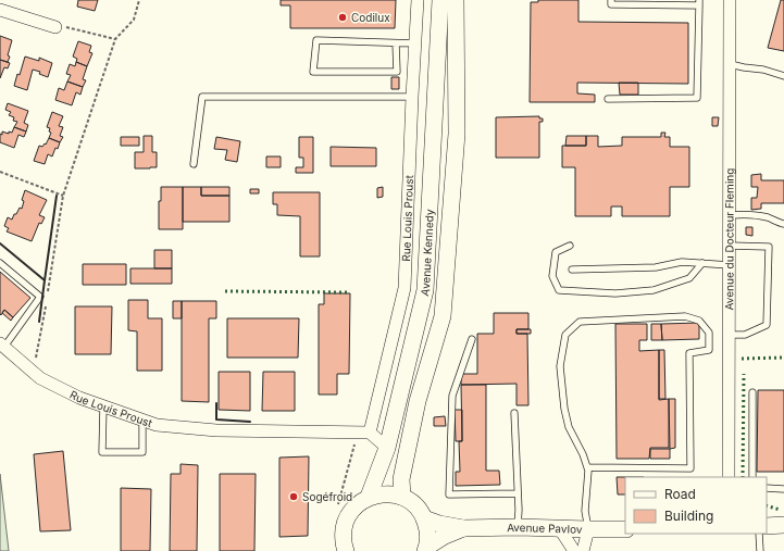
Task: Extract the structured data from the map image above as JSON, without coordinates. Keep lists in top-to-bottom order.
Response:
{
  "streets": {
    "main road": ["Avenue Kennedy", "Avenue Pavlov"],
    "street": ["Rue Louis Proust", "Avenue du Docteur Fleming"]
  },
  "places": ["Codilux", "Sogéfroid"],
  "legend": ["Road", "Building"]
}
